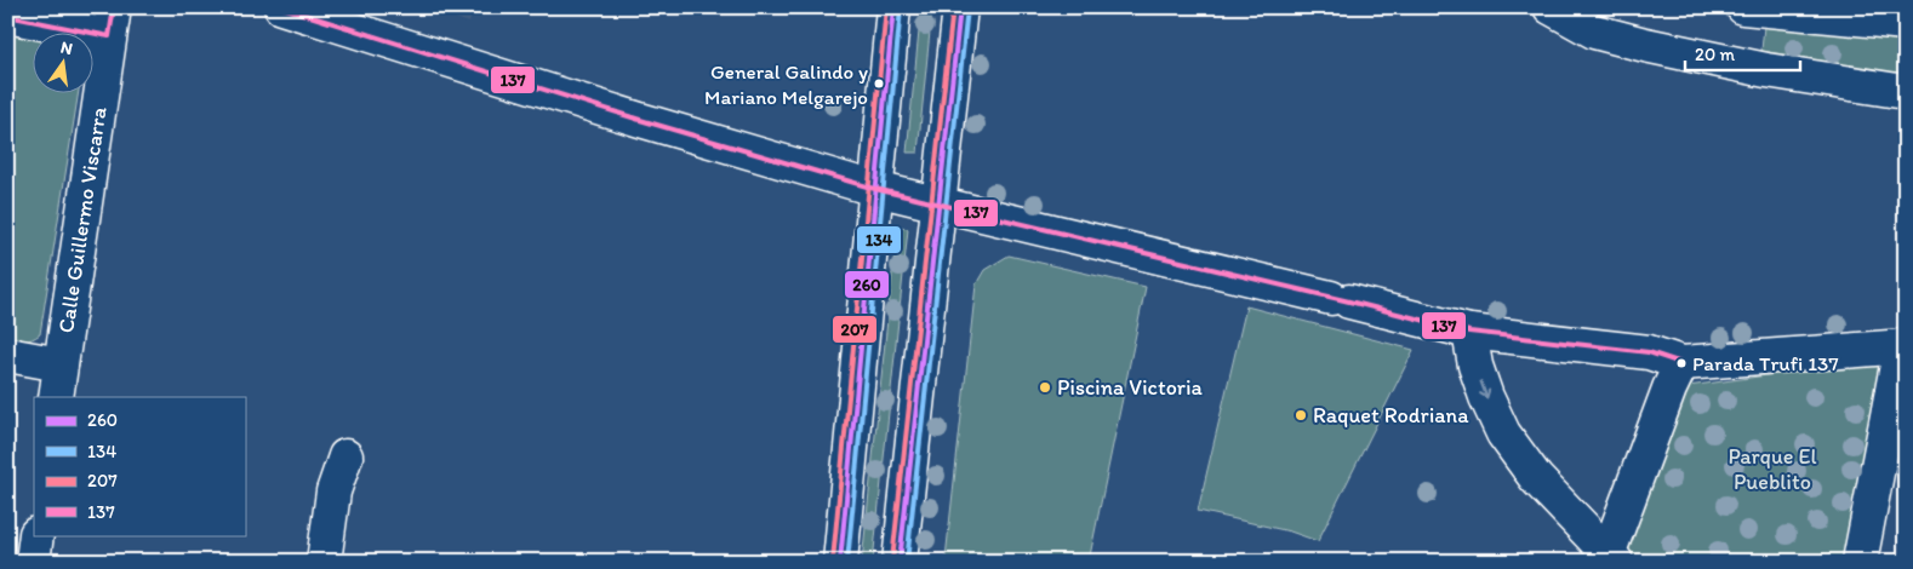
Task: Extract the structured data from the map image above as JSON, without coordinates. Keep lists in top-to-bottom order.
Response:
{
  "streets": {
    "street": ["Calle Guillermo Viscarra"]
  },
  "parks": ["Parque El Pueblito"],
  "places": [
    "General Galindo y Mariano Melgarejo",
    "Parada Trufi 137",
    "Piscina Victoria",
    "Raquet Rodriana"
  ],
  "lines": [
    "transit line 260",
    "transit line 207",
    "transit line 137",
    "transit line 134"
  ],
  "legend": [
    "260",
    "134",
    "207",
    "137"
  ],
  "scale_bar": "20 m",
  "north": "top"
}
